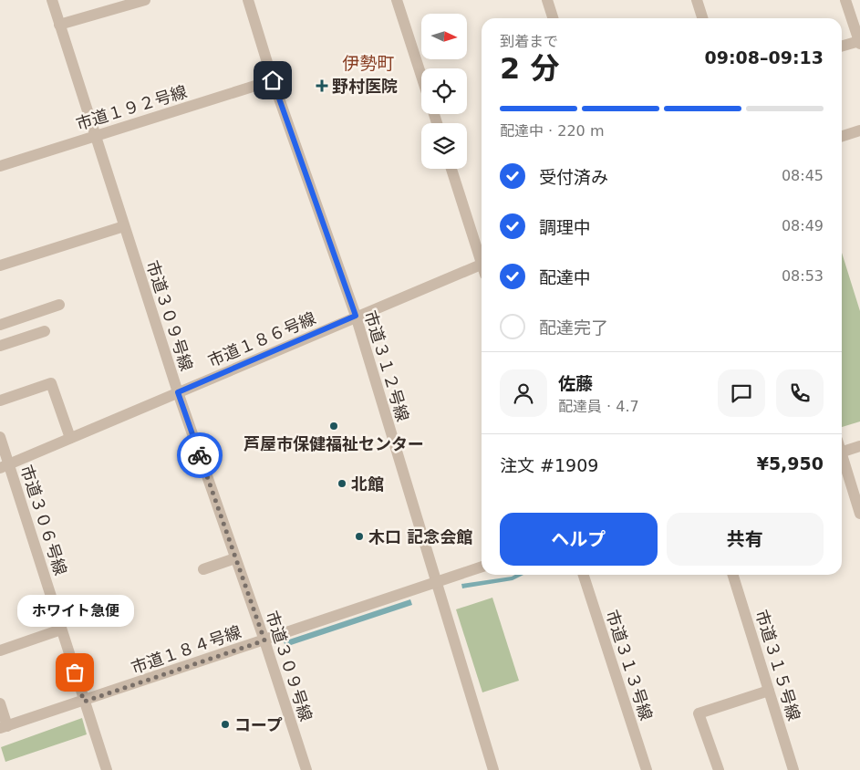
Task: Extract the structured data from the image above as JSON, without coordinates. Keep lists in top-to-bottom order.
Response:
{
  "streets": {
    "street": [
      "市道１９２号線",
      "市道３０９号線",
      "市道１８６号線",
      "市道３１２号線",
      "市道３０６号線",
      "市道１８４号線",
      "市道３１３号線",
      "市道３１５号線"
    ]
  },
  "crossings": [
    ["市道１９２号線", "市道３０９号線"],
    ["市道１９２号線", "市道３１２号線"],
    ["市道３０９号線", "市道１８６号線"],
    ["市道３０９号線", "市道１８４号線"],
    ["市道１８６号線", "市道３１２号線"],
    ["市道１８６号線", "市道３０６号線"],
    ["市道３１２号線", "市道１８４号線"],
    ["市道３０６号線", "市道１８４号線"]
  ],
  "districts": ["伊勢町"],
  "places": {
    "health": ["野村医院"],
    "other": [
      "芦屋市保健福祉センター",
      "北館",
      "木口 記念会館",
      "ホワイト急便",
      "コープ"
    ]
  },
  "north": "right",
  "page": {
    "heading": ["2 分", "到着まで", "09:08–09:13"],
    "panel": [
      "佐藤",
      "配達員 · 4.7",
      "注文 #1909",
      "¥5,950"
    ],
    "bar": "配達中 · 220 m",
    "list": [
      ["受付済み", "08:45"],
      ["調理中", "08:49"],
      ["配達中", "08:53"],
      "配達完了"
    ],
    "buttons": ["ヘルプ", "共有"],
    "bubble": "ホワイト急便"
  }
}
